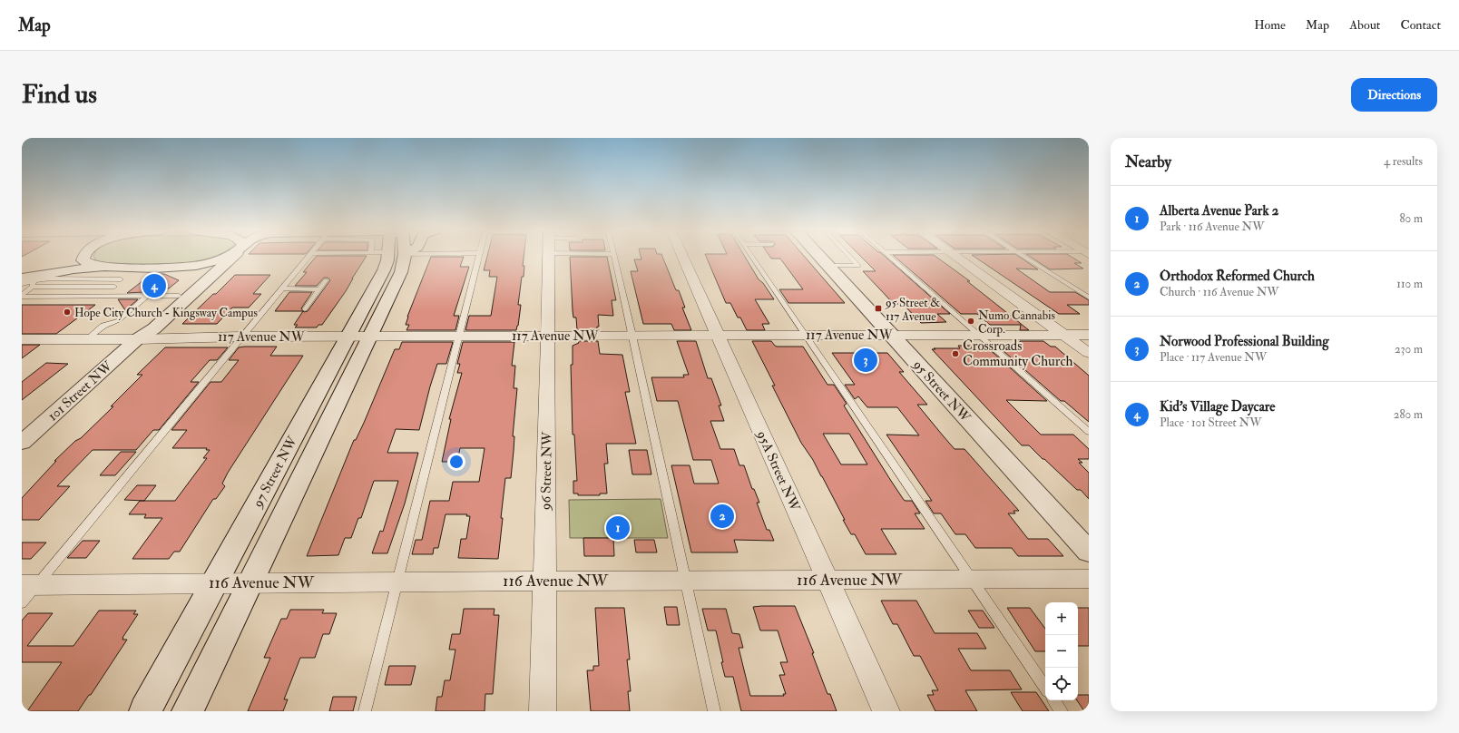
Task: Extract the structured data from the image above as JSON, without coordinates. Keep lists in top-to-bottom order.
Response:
{
  "streets": {
    "main road": ["101 Street NW", "95 Street NW", "97 Street NW"],
    "street": [
      "117 Avenue NW",
      "96 Street NW",
      "95A Street NW",
      "116 Avenue NW"
    ]
  },
  "crossings": [
    ["117 Avenue NW", "101 Street NW"],
    ["117 Avenue NW", "95 Street NW"],
    ["117 Avenue NW", "96 Street NW"],
    ["117 Avenue NW", "95A Street NW"],
    ["117 Avenue NW", "97 Street NW"],
    ["96 Street NW", "116 Avenue NW"],
    ["95A Street NW", "116 Avenue NW"],
    ["97 Street NW", "116 Avenue NW"]
  ],
  "places": {
    "transit": ["95 Street & 117 Avenue"],
    "other": ["Hope City Church - Kingsway Campus", "Numo Cannabis Corp.", "Crossroads Community Church"]
  },
  "page": {
    "header": "Map",
    "nav": [
      "Home",
      "Map",
      "About",
      "Contact"
    ],
    "buttons": "Directions",
    "title": "Find us",
    "heading": ["Nearby", "4 results"],
    "list": [
      {
        "mark": "1",
        "name": "Alberta Avenue Park 2",
        "note": "Park · 116 Avenue NW",
        "value": "80 m"
      },
      {
        "mark": "2",
        "name": "Orthodox Reformed Church",
        "note": "Church · 116 Avenue NW",
        "value": "110 m"
      },
      {
        "mark": "3",
        "name": "Norwood Professional Building",
        "note": "Place · 117 Avenue NW",
        "value": "230 m"
      },
      {
        "mark": "4",
        "name": "Kid's Village Daycare",
        "note": "Place · 101 Street NW",
        "value": "280 m"
      }
    ],
    "pins": [
      "4",
      "3",
      "2",
      "1"
    ],
    "map_buttons": ["+", "−"]
  }
}
